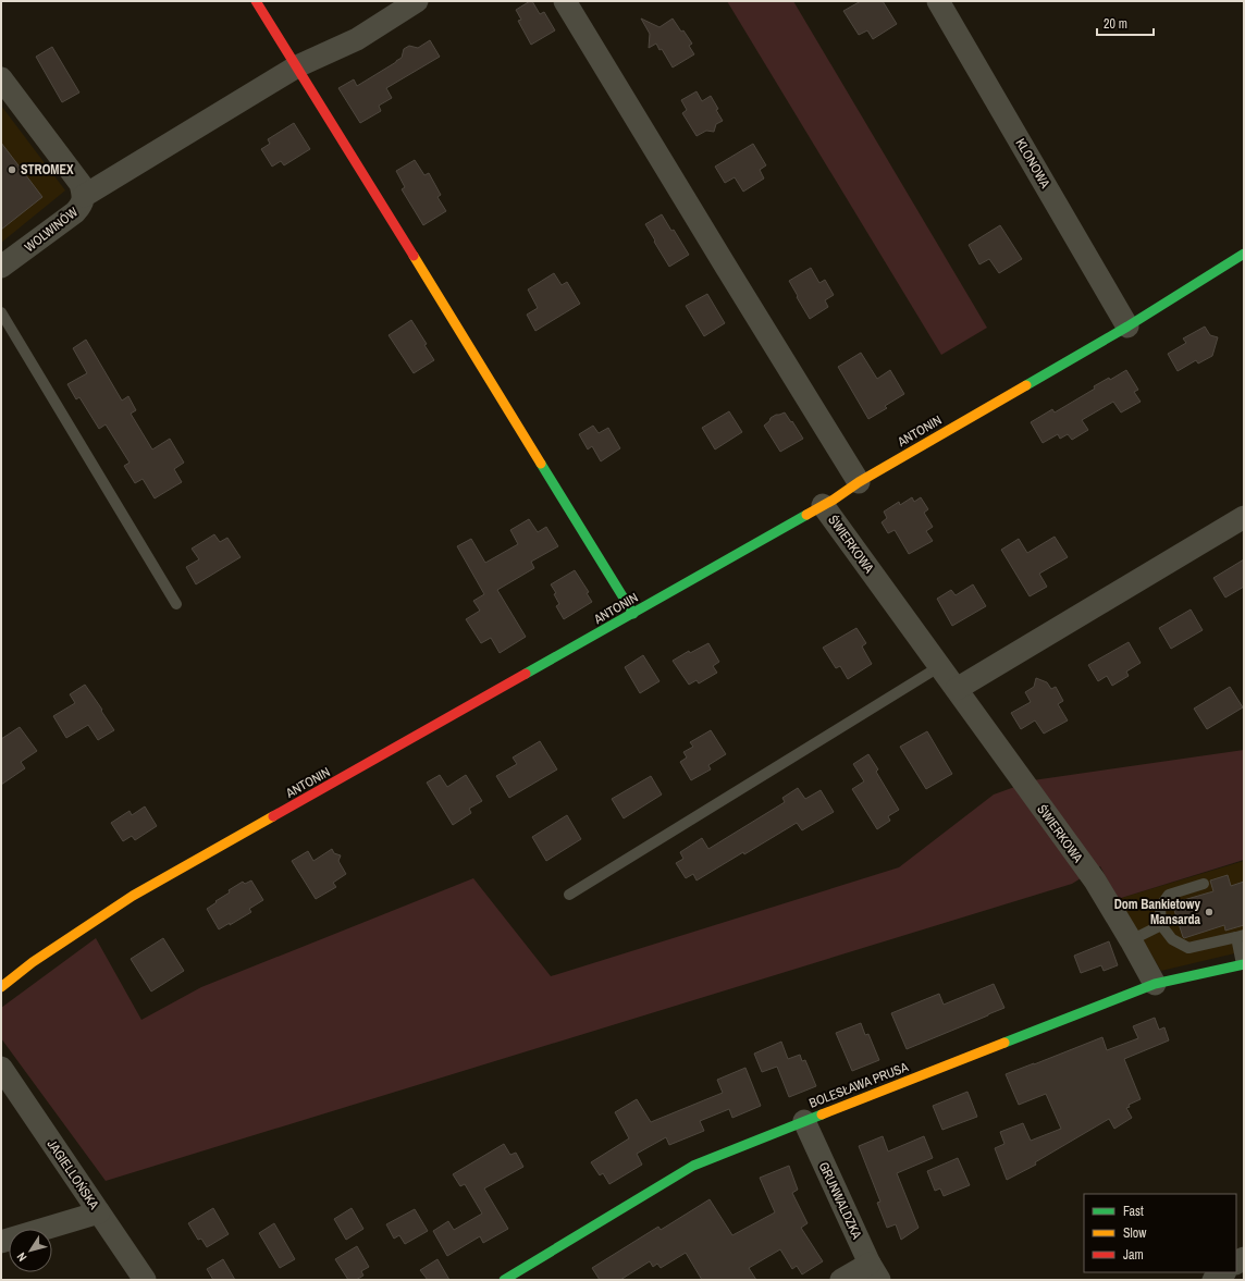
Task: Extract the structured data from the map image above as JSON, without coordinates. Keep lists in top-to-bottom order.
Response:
{
  "streets": {
    "street": [
      "KLONOWA",
      "WOLWINÓW",
      "ANTONIN",
      "ŚWIERKOWA",
      "BOLESŁAWA PRUSA",
      "JAGIELLOŃSKA",
      "GRUNWALDZKA"
    ]
  },
  "crossings": [
    ["KLONOWA", "ANTONIN"],
    ["ANTONIN", "ŚWIERKOWA"],
    ["ŚWIERKOWA", "BOLESŁAWA PRUSA"],
    ["BOLESŁAWA PRUSA", "GRUNWALDZKA"]
  ],
  "places": ["STROMEX", "Dom Bankietowy Mansarda"],
  "legend": ["Fast", "Slow", "Jam"],
  "scale_bar": "20 m",
  "north": "bottom left"
}
